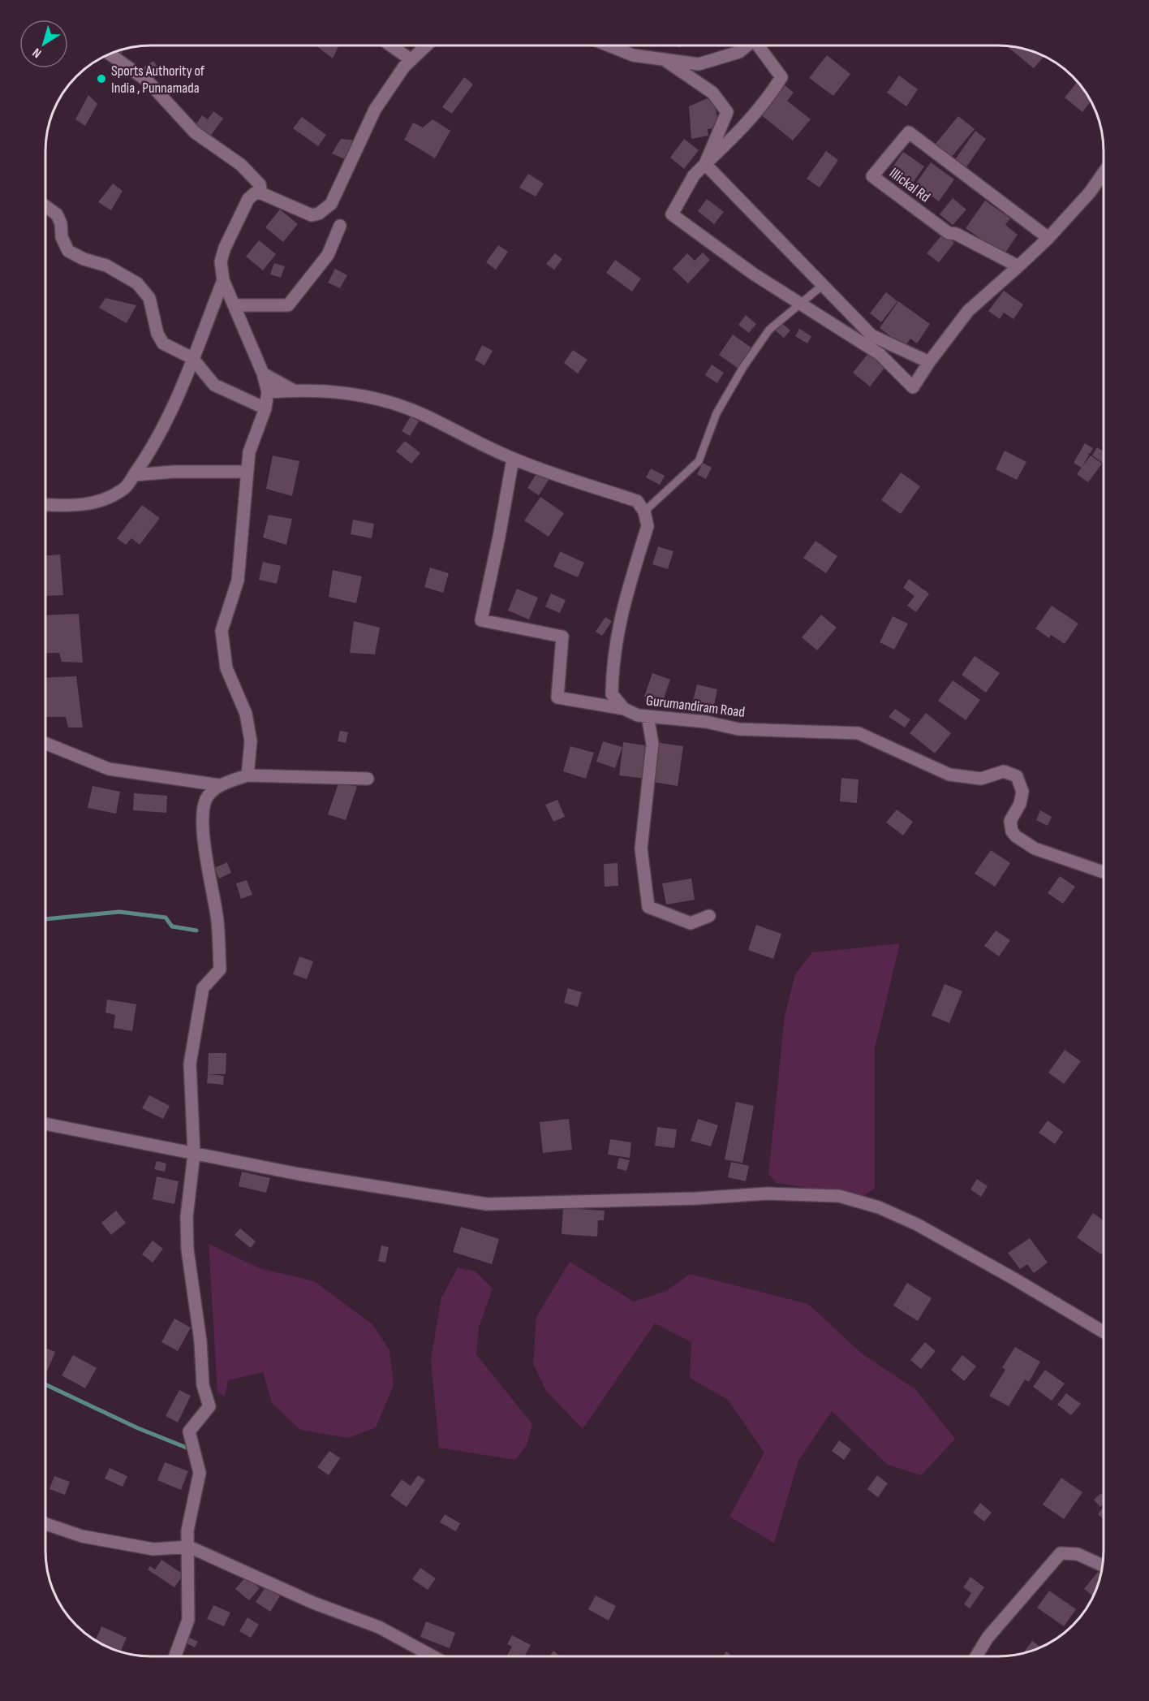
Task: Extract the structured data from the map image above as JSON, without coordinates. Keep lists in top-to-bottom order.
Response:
{
  "streets": {
    "street": ["Illickal Rd", "Gurumandiram Road"]
  },
  "places": ["Sports Authority of India , Punnamada"],
  "north": "bottom left"
}
